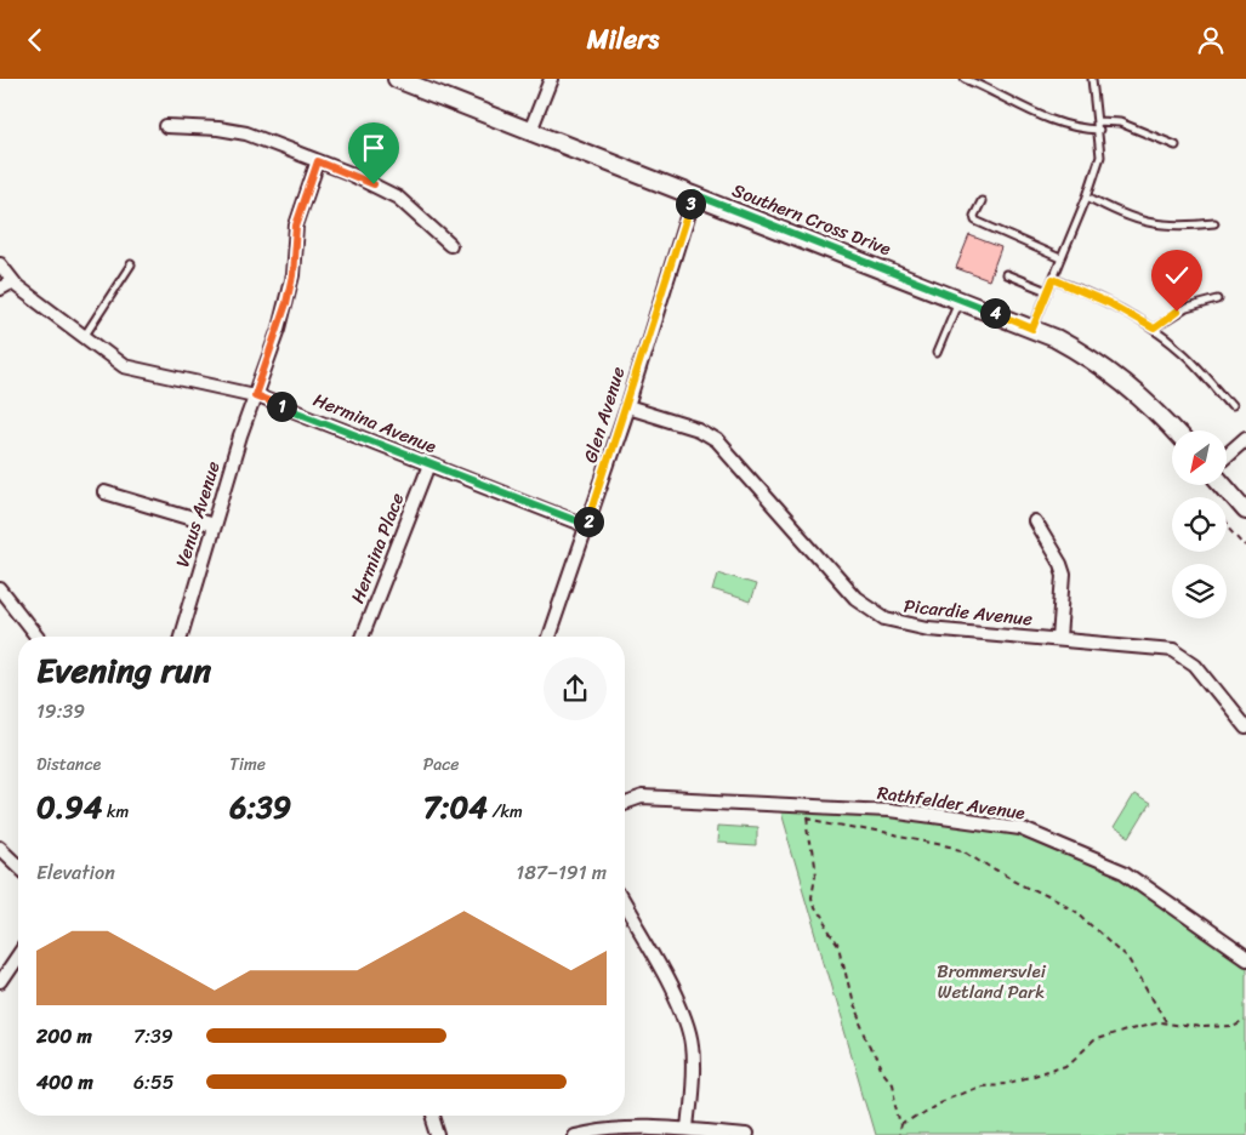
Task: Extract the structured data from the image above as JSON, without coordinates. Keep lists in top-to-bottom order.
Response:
{
  "streets": {
    "street": [
      "Southern Cross Drive",
      "Glen Avenue",
      "Hermina Avenue",
      "Venus Avenue",
      "Hermina Place",
      "Picardie Avenue",
      "Rathfelder Avenue"
    ]
  },
  "crossings": [
    ["Southern Cross Drive", "Glen Avenue"],
    ["Glen Avenue", "Hermina Avenue"],
    ["Glen Avenue", "Picardie Avenue"],
    ["Hermina Avenue", "Venus Avenue"],
    ["Hermina Avenue", "Hermina Place"]
  ],
  "parks": ["Brommersvlei Wetland Park"],
  "north": "bottom left",
  "page": {
    "header": "Milers",
    "pins": [
      "3",
      "4",
      "1",
      "2"
    ],
    "heading": ["Evening run", "19:39"],
    "stats": [
      ["Distance", "0.94 km"],
      ["Time", "6:39"],
      ["Pace", "7:04 /km"]
    ],
    "chart": ["Elevation", "187–191 m"],
    "list": [
      {
        "name": "200 m",
        "note": "7:39"
      },
      {
        "name": "400 m",
        "note": "6:55"
      }
    ]
  }
}
